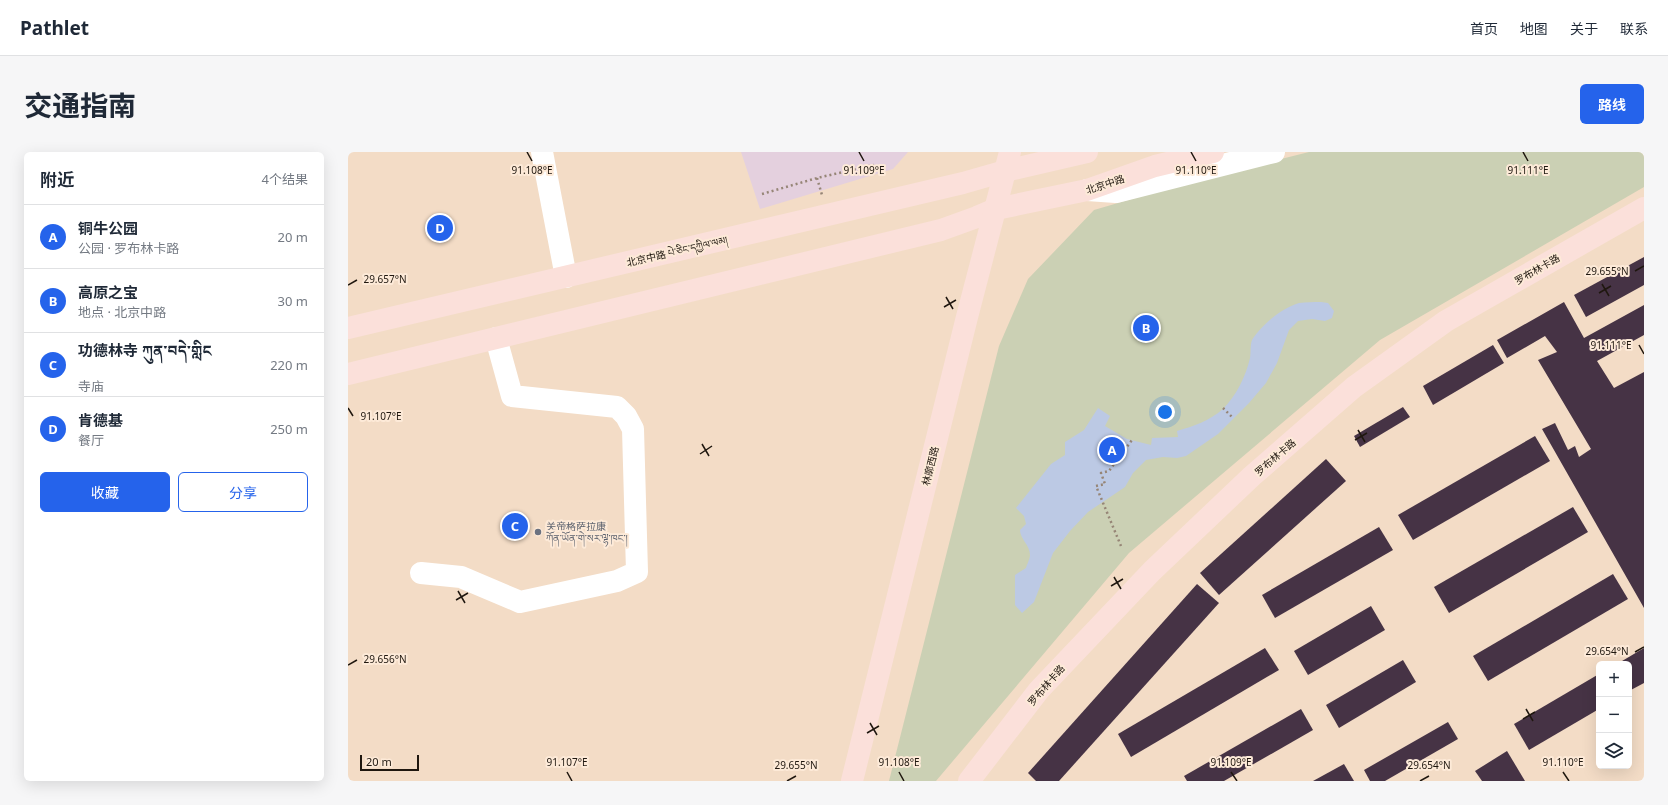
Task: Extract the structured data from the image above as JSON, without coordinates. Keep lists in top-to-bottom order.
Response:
{
  "streets": {
    "main road": [
      "北京中路",
      "北京中路 པེ་ཅིང་དཀྱིལ་ལམ།",
      "罗布林卡路",
      "林廓西路"
    ]
  },
  "crossings": [
    ["北京中路", "林廓西路"],
    ["北京中路 པེ་ཅིང་དཀྱིལ་ལམ།", "林廓西路"]
  ],
  "places": ["关帝格萨拉康 ཀོན་ཡོན་གེ་སར་ལྷ་ཁང་།"],
  "scale_bar": "20 m",
  "page": {
    "header": "Pathlet",
    "nav": [
      "首页",
      "地图",
      "关于",
      "联系"
    ],
    "title": "交通指南",
    "buttons": [
      "路线",
      ["收藏", "分享"]
    ],
    "heading": ["附近", "4个结果"],
    "list": [
      {
        "mark": "A",
        "name": "铜牛公园",
        "note": "公园 · 罗布林卡路",
        "value": "20 m"
      },
      {
        "mark": "B",
        "name": "高原之宝",
        "note": "地点 · 北京中路",
        "value": "30 m"
      },
      {
        "mark": "C",
        "name": "功德林寺 ཀུན་བདེ་གླིང",
        "note": "寺庙",
        "value": "220 m"
      },
      {
        "mark": "D",
        "name": "肯德基",
        "note": "餐厅",
        "value": "250 m"
      }
    ],
    "pins": [
      "D",
      "B",
      "A",
      "C"
    ],
    "map_buttons": ["+", "−"],
    "scale": "20 m"
  },
  "coordinates": [
    "91.108°E",
    "91.109°E",
    "91.110°E",
    "91.111°E",
    "29.655°N",
    "29.657°N",
    "91.107°E",
    "29.654°N",
    "29.656°N"
  ]
}
